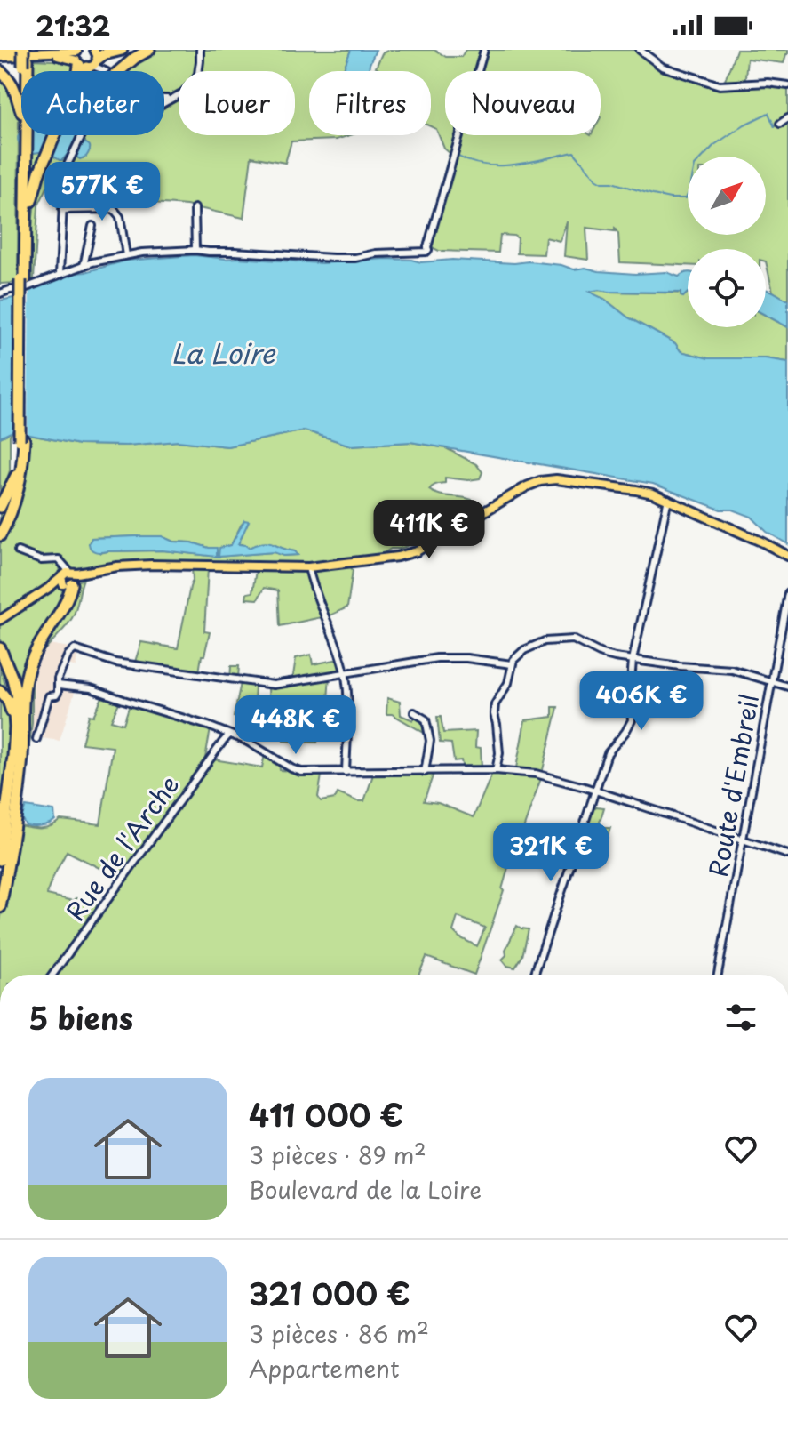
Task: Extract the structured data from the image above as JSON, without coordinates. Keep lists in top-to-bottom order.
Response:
{
  "streets": {
    "street": ["Route d'Embreil", "Rue de l'Arche"]
  },
  "water": ["La Loire"],
  "north": "top right",
  "page": {
    "status": "21:32",
    "chip": [
      "Acheter",
      "Louer",
      "Filtres",
      "Nouveau"
    ],
    "price": [
      "577K €",
      "411K €",
      "406K €",
      "448K €",
      "321K €"
    ],
    "heading": "5 biens",
    "list": [
      {
        "name": "411 000 €",
        "note": "3 pièces · 89 m² · Boulevard de la Loire"
      },
      {
        "name": "321 000 €",
        "note": "3 pièces · 86 m² · Appartement"
      }
    ]
  }
}
